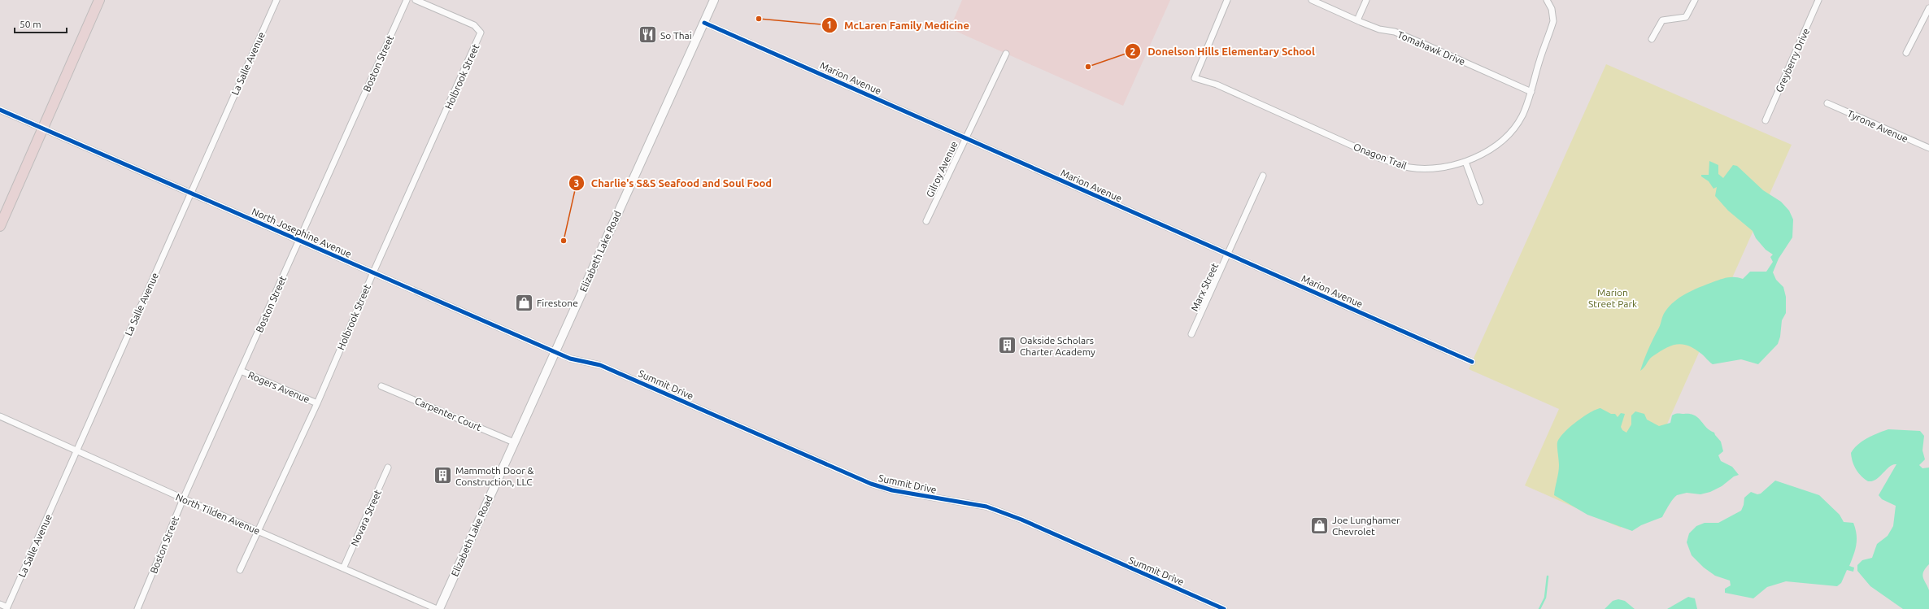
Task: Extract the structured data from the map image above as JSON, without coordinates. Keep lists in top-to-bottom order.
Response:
{
  "streets": {
    "main road": ["Elizabeth Lake Road"],
    "street": [
      "Tomahawk Drive",
      "Greyberry Drive",
      "La Salle Avenue",
      "Boston Street",
      "Holbrook Street",
      "Marion Avenue",
      "Tyrone Avenue",
      "Onagon Trail",
      "Gilroy Avenue",
      "North Josephine Avenue",
      "Marx Street",
      "Summit Drive",
      "Rogers Avenue",
      "Carpenter Court",
      "North Tilden Avenue",
      "Novara Street"
    ]
  },
  "crossings": [
    ["Tomahawk Drive", "Onagon Trail"],
    ["La Salle Avenue", "North Josephine Avenue"],
    ["La Salle Avenue", "North Tilden Avenue"],
    ["Boston Street", "North Josephine Avenue"],
    ["Boston Street", "Rogers Avenue"],
    ["Boston Street", "North Tilden Avenue"],
    ["Holbrook Street", "North Josephine Avenue"],
    ["Holbrook Street", "Rogers Avenue"],
    ["Holbrook Street", "North Tilden Avenue"],
    ["Marion Avenue", "Gilroy Avenue"],
    ["Marion Avenue", "Elizabeth Lake Road"],
    ["Marion Avenue", "Marx Street"],
    ["North Josephine Avenue", "Elizabeth Lake Road"],
    ["North Josephine Avenue", "Summit Drive"],
    ["Elizabeth Lake Road", "Summit Drive"],
    ["Elizabeth Lake Road", "Carpenter Court"],
    ["North Tilden Avenue", "Novara Street"]
  ],
  "parks": ["Marion Street Park"],
  "places": {
    "other": ["McLaren Family Medicine", "Donelson Hills Elementary School", "Charlie's S&S Seafood and Soul Food"],
    "restaurant": ["So Thai"],
    "shop": ["Firestone", "Joe Lunghamer Chevrolet"],
    "building": ["Oakside Scholars Charter Academy", "Mammoth Door & Construction, LLC"]
  },
  "scale_bar": "50 m"
}
